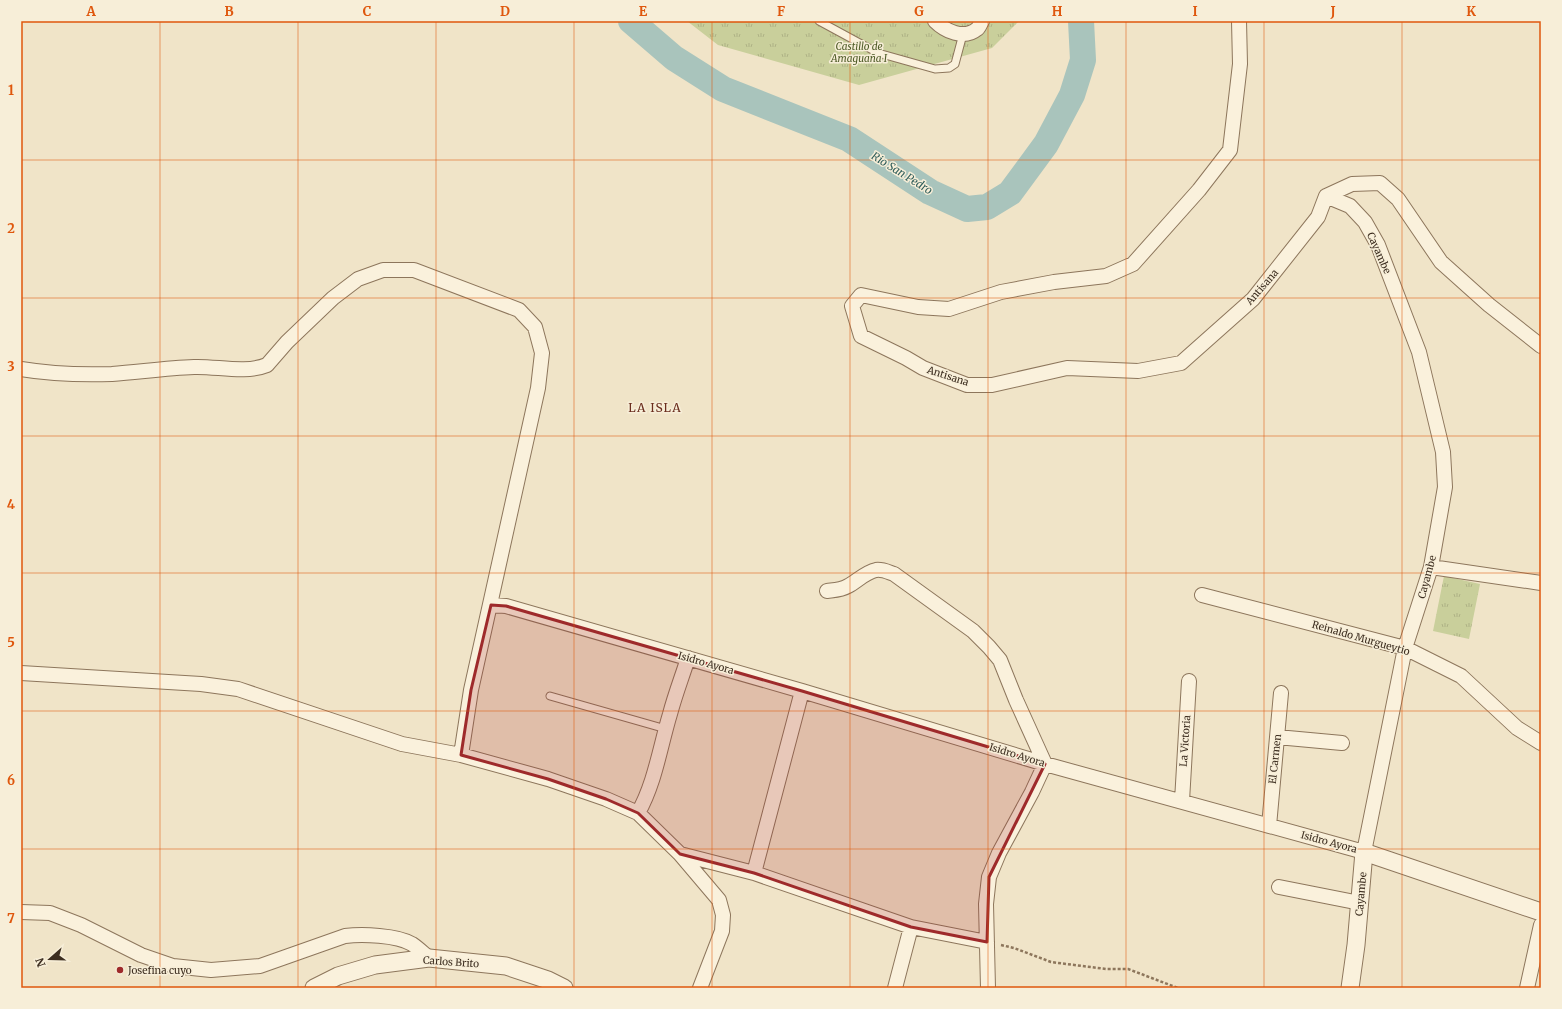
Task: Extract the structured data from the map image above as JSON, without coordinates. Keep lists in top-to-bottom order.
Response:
{
  "streets": {
    "street": [
      "Cayambe",
      "Antisana",
      "Reinaldo Murgueytio",
      "Isidro Ayora",
      "La Victoria",
      "El Carmen",
      "Carlos Brito"
    ]
  },
  "crossings": [
    ["Cayambe", "Antisana"],
    ["Cayambe", "Reinaldo Murgueytio"],
    ["Cayambe", "Isidro Ayora"],
    ["Isidro Ayora", "La Victoria"],
    ["Isidro Ayora", "El Carmen"]
  ],
  "districts": ["LA ISLA"],
  "water": ["Rio San Pedro"],
  "parks": ["Castillo de Amaguaña I"],
  "places": ["Josefina cuyo"],
  "north": "left",
  "grid": {
    "columns": [
      "A",
      "B",
      "C",
      "D",
      "E",
      "F",
      "G",
      "H",
      "I",
      "J",
      "K"
    ],
    "rows": [
      "1",
      "2",
      "3",
      "4",
      "5",
      "6",
      "7"
    ]
  }
}
